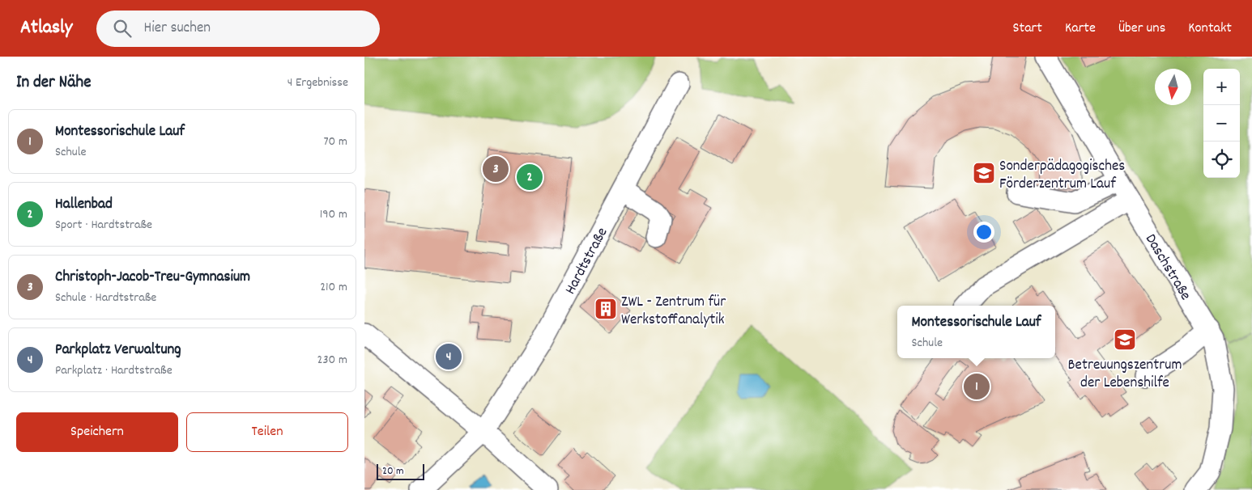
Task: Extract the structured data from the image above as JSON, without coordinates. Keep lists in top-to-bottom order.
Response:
{
  "streets": {
    "street": ["Hardtstraße", "Daschstraße"]
  },
  "places": {
    "school or university": ["Sonderpädagogisches Förderzentrum Lauf", "Betreuungszentrum der Lebenshilfe"],
    "building": ["ZWL - Zentrum für Werkstoffanalytik"]
  },
  "scale_bar": "20 m",
  "north": "bottom",
  "page": {
    "header": "Atlasly",
    "search": "Hier suchen",
    "nav": [
      "Start",
      "Karte",
      "Über uns",
      "Kontakt"
    ],
    "heading": ["In der Nähe", "4 Ergebnisse"],
    "map_buttons": ["+", "−"],
    "list": [
      {
        "mark": "1",
        "name": "Montessorischule Lauf",
        "note": "Schule",
        "value": "70 m"
      },
      {
        "mark": "2",
        "name": "Hallenbad",
        "note": "Sport · Hardtstraße",
        "value": "190 m"
      },
      {
        "mark": "3",
        "name": "Christoph-Jacob-Treu-Gymnasium",
        "note": "Schule · Hardtstraße",
        "value": "210 m"
      },
      {
        "mark": "4",
        "name": "Parkplatz Verwaltung",
        "note": "Parkplatz · Hardtstraße",
        "value": "230 m"
      }
    ],
    "pins": [
      "3",
      "2",
      "4",
      "1"
    ],
    "popup": ["Montessorischule Lauf", "Schule"],
    "buttons": ["Speichern", "Teilen"],
    "scale": "20 m"
  }
}
